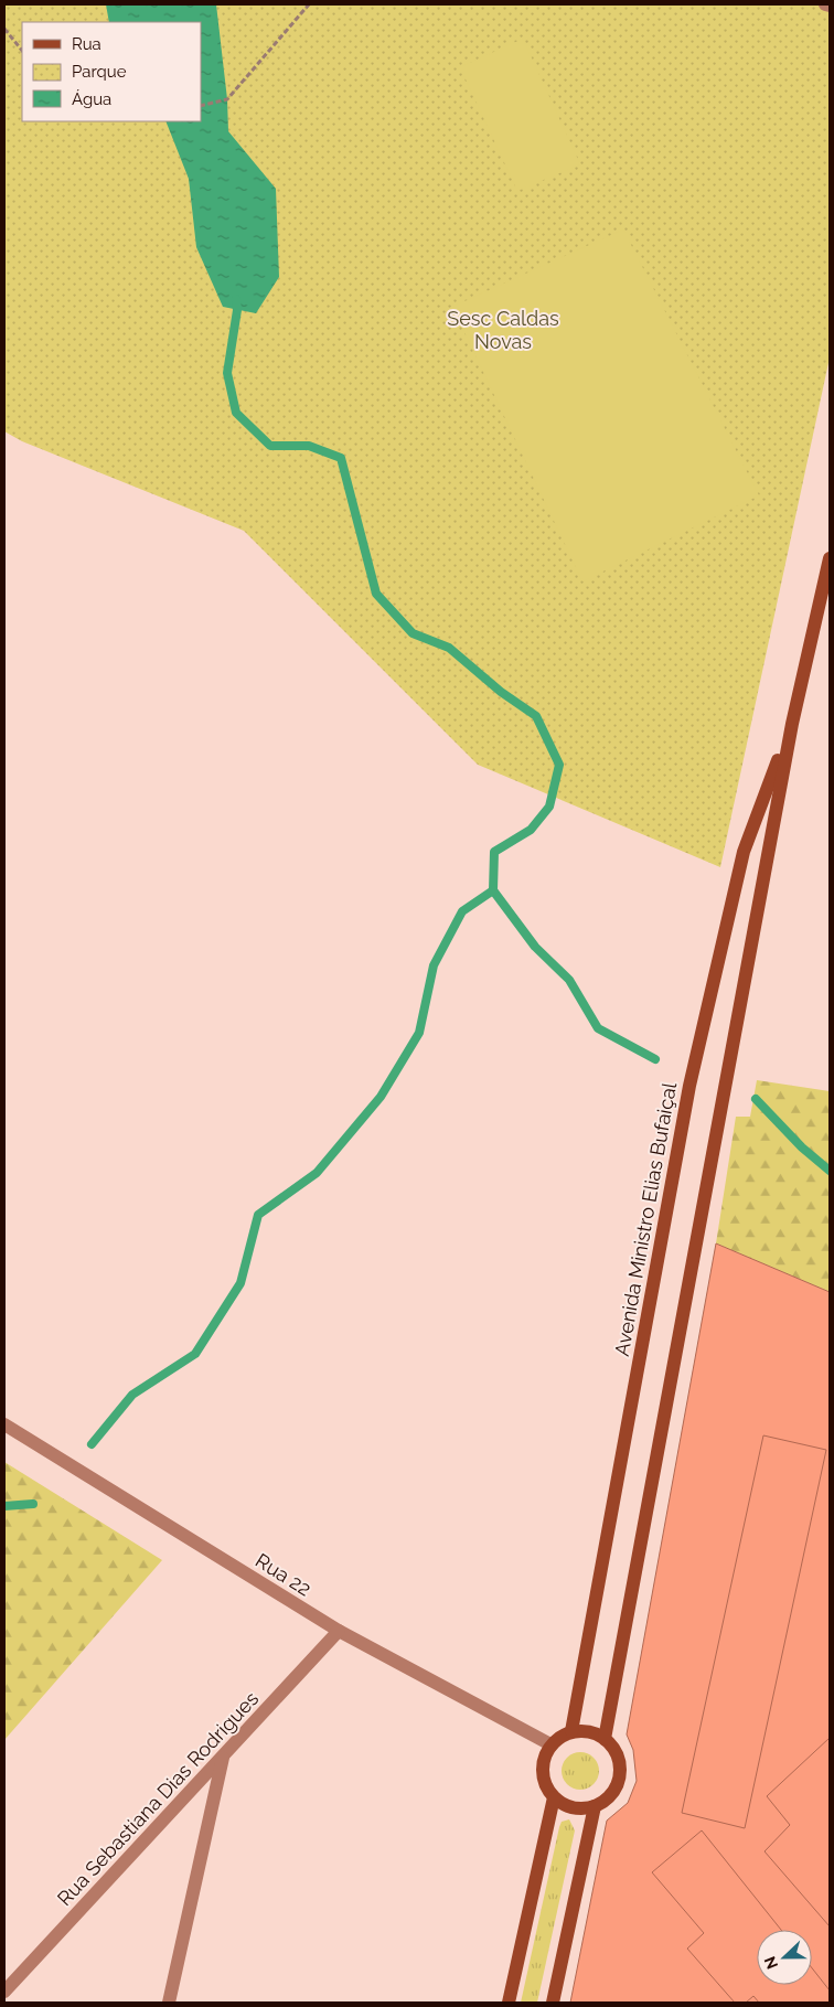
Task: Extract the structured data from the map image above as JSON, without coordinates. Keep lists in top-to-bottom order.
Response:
{
  "streets": {
    "main road": ["Avenida Ministro Elias Bufaiçal"],
    "street": ["Rua 22", "Rua Sebastiana Dias Rodrigues"]
  },
  "crossings": [
    ["Avenida Ministro Elias Bufaiçal", "Rua 22"],
    ["Rua 22", "Rua Sebastiana Dias Rodrigues"]
  ],
  "parks": ["Sesc Caldas Novas"],
  "legend": ["Rua", "Parque", "Água"],
  "north": "left"
}
